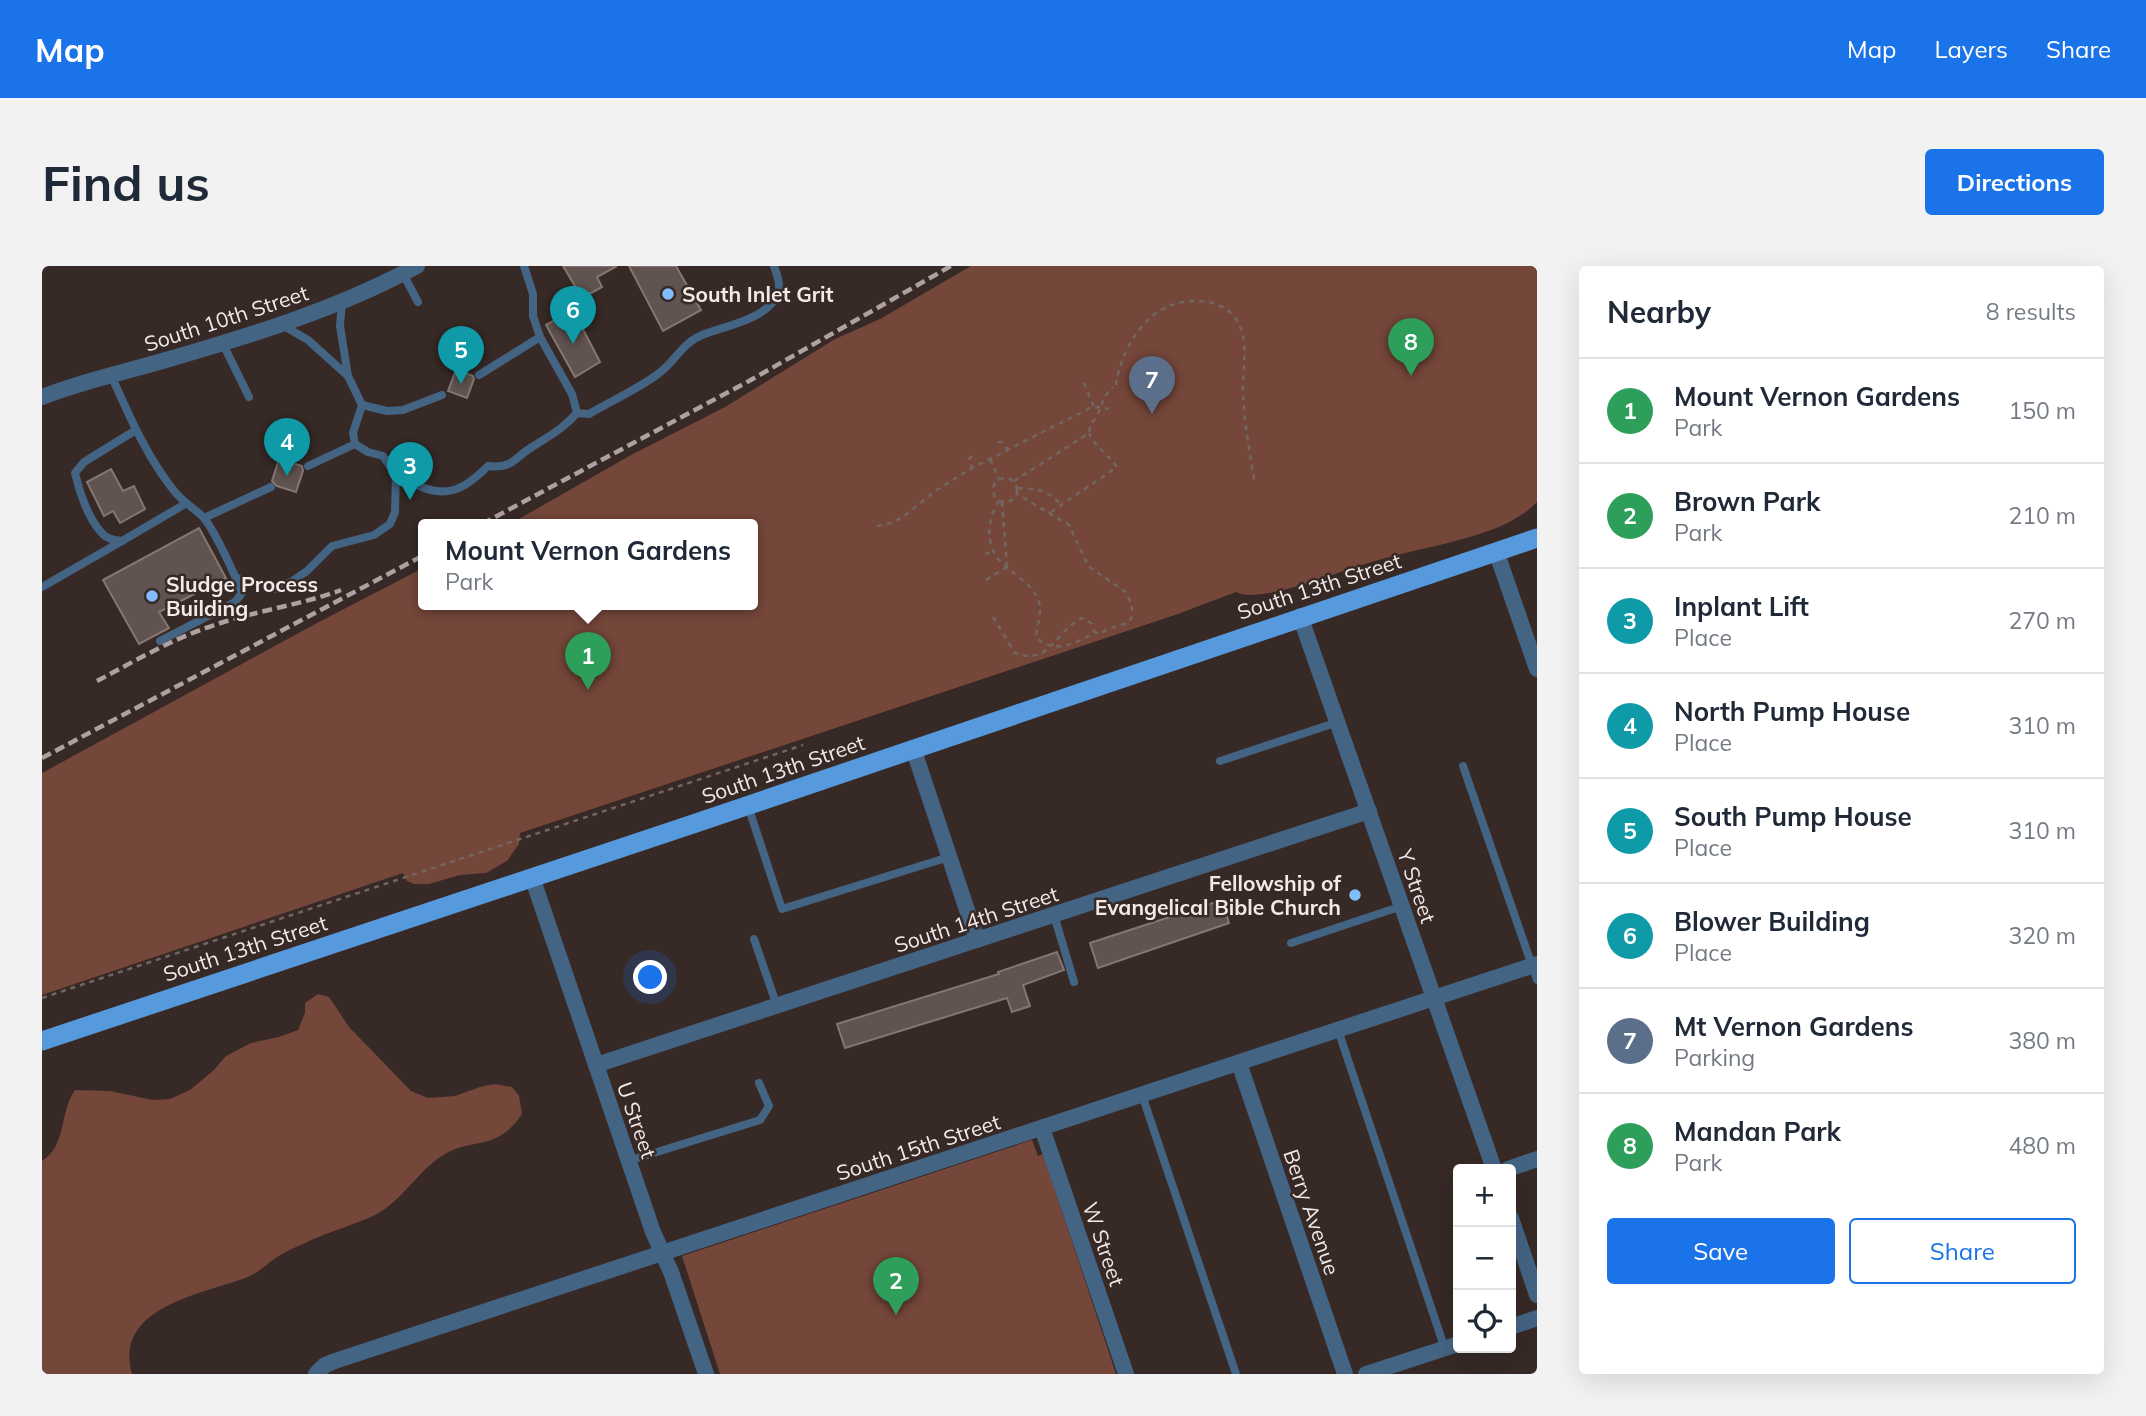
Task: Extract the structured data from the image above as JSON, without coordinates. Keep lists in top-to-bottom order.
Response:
{
  "streets": {
    "main road": ["South 13th Street"],
    "street": [
      "South 10th Street",
      "Y Street",
      "South 14th Street",
      "U Street",
      "South 15th Street",
      "Berry Avenue",
      "W Street"
    ]
  },
  "crossings": [
    ["South 13th Street", "Y Street"],
    ["South 13th Street", "U Street"],
    ["Y Street", "South 14th Street"],
    ["Y Street", "South 15th Street"],
    ["South 14th Street", "U Street"],
    ["U Street", "South 15th Street"],
    ["South 15th Street", "Berry Avenue"],
    ["South 15th Street", "W Street"]
  ],
  "places": ["South Inlet Grit", "Sludge Process Building", "Fellowship of Evangelical Bible Church"],
  "page": {
    "header": "Map",
    "nav": ["Map", "Layers", "Share"],
    "buttons": [
      "Directions",
      ["Save", "Share"]
    ],
    "title": "Find us",
    "heading": ["Nearby", "8 results"],
    "pins": [
      "6",
      "8",
      "5",
      "7",
      "4",
      "3",
      "1",
      "2"
    ],
    "list": [
      {
        "mark": "1",
        "name": "Mount Vernon Gardens",
        "note": "Park",
        "value": "150 m"
      },
      {
        "mark": "2",
        "name": "Brown Park",
        "note": "Park",
        "value": "210 m"
      },
      {
        "mark": "3",
        "name": "Inplant Lift",
        "note": "Place",
        "value": "270 m"
      },
      {
        "mark": "4",
        "name": "North Pump House",
        "note": "Place",
        "value": "310 m"
      },
      {
        "mark": "5",
        "name": "South Pump House",
        "note": "Place",
        "value": "310 m"
      },
      {
        "mark": "6",
        "name": "Blower Building",
        "note": "Place",
        "value": "320 m"
      },
      {
        "mark": "7",
        "name": "Mt Vernon Gardens",
        "note": "Parking",
        "value": "380 m"
      },
      {
        "mark": "8",
        "name": "Mandan Park",
        "note": "Park",
        "value": "480 m"
      }
    ],
    "popup": ["Mount Vernon Gardens", "Park"],
    "map_buttons": ["+", "−"]
  }
}
